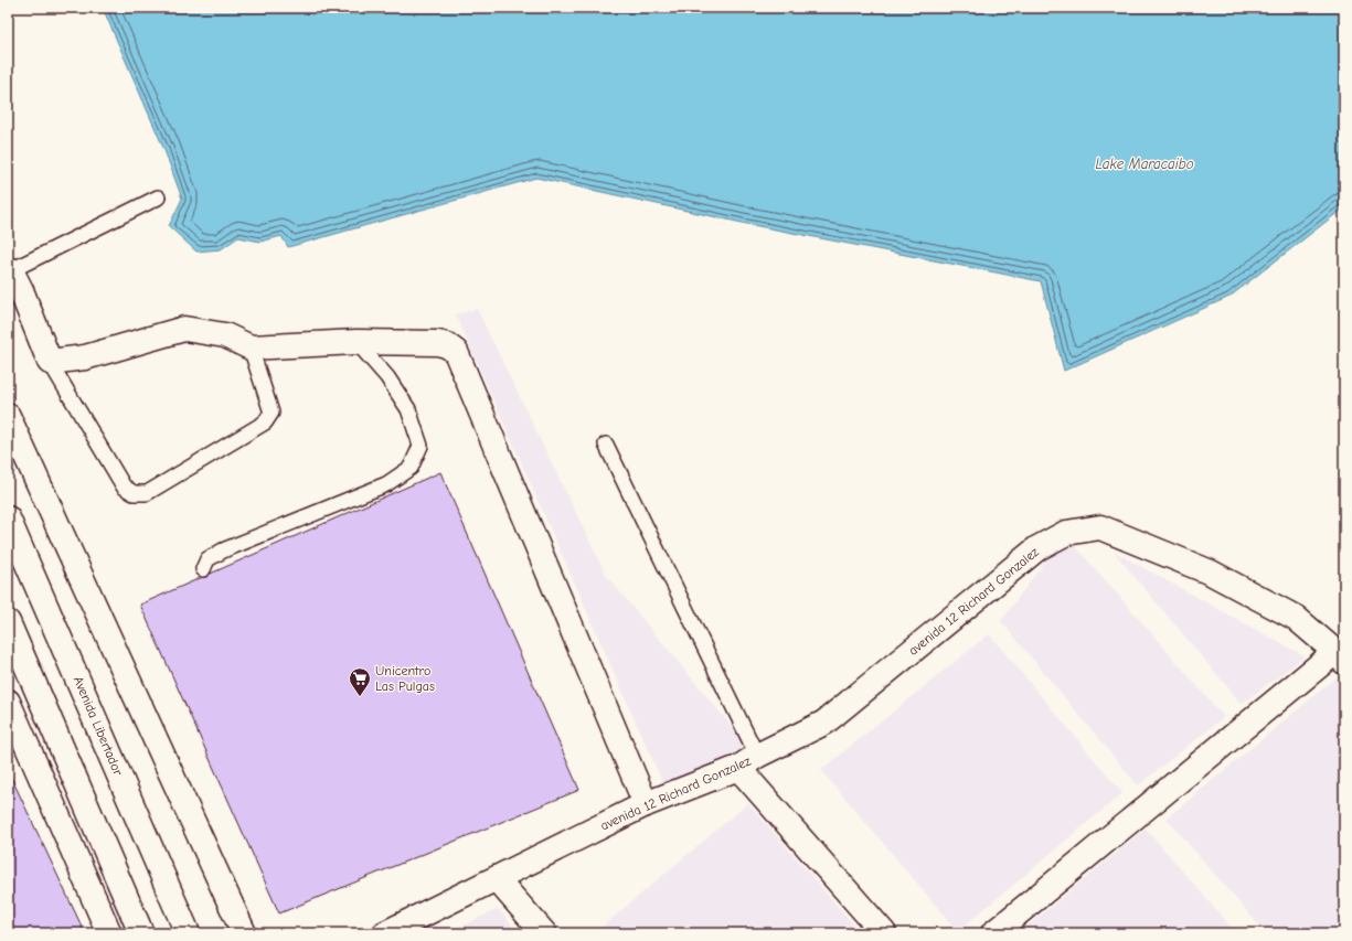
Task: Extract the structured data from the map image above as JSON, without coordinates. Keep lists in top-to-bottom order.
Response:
{
  "streets": {
    "street": ["avenida 12 Richard Gonzalez", "Avenida Libertador"]
  },
  "water": ["Lake Maracaibo"],
  "places": {
    "supermarket": ["Unicentro Las Pulgas"]
  }
}
